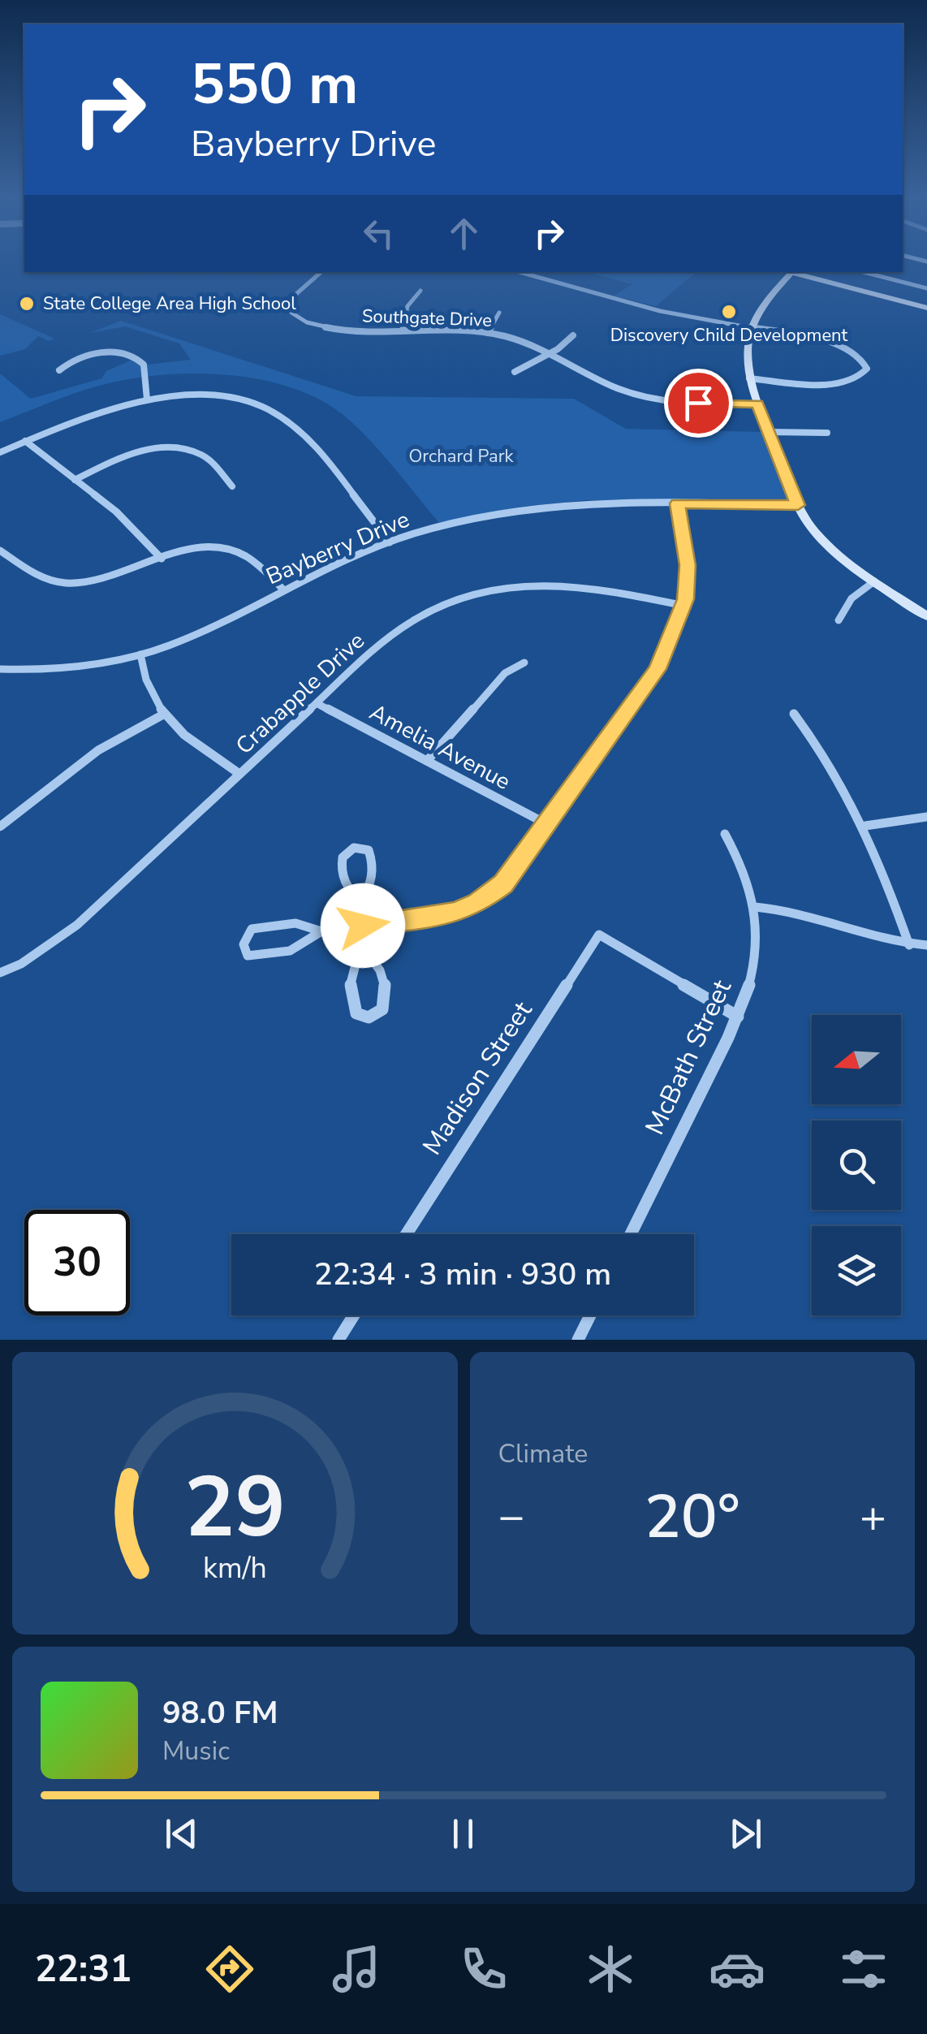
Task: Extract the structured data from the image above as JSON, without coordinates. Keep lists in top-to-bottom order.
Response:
{
  "streets": {
    "street": [
      "Southgate Drive",
      "Bayberry Drive",
      "Crabapple Drive",
      "Amelia Avenue",
      "McBath Street",
      "Madison Street"
    ]
  },
  "crossings": [
    ["Crabapple Drive", "Amelia Avenue"],
    ["McBath Street", "Madison Street"]
  ],
  "parks": ["Orchard Park"],
  "places": ["State College Area High School", "Discovery Child Development"],
  "north": "left",
  "page": {
    "turn": ["550 m", "Bayberry Drive"],
    "limit": "30",
    "trip": "22:34 · 3 min · 930 m",
    "tile": "Climate",
    "heat": ["−", "20°", "+"],
    "song": ["98.0 FM", "Music"],
    "tabs": "22:31",
    "gauge": ["29", "km/h"]
  }
}
